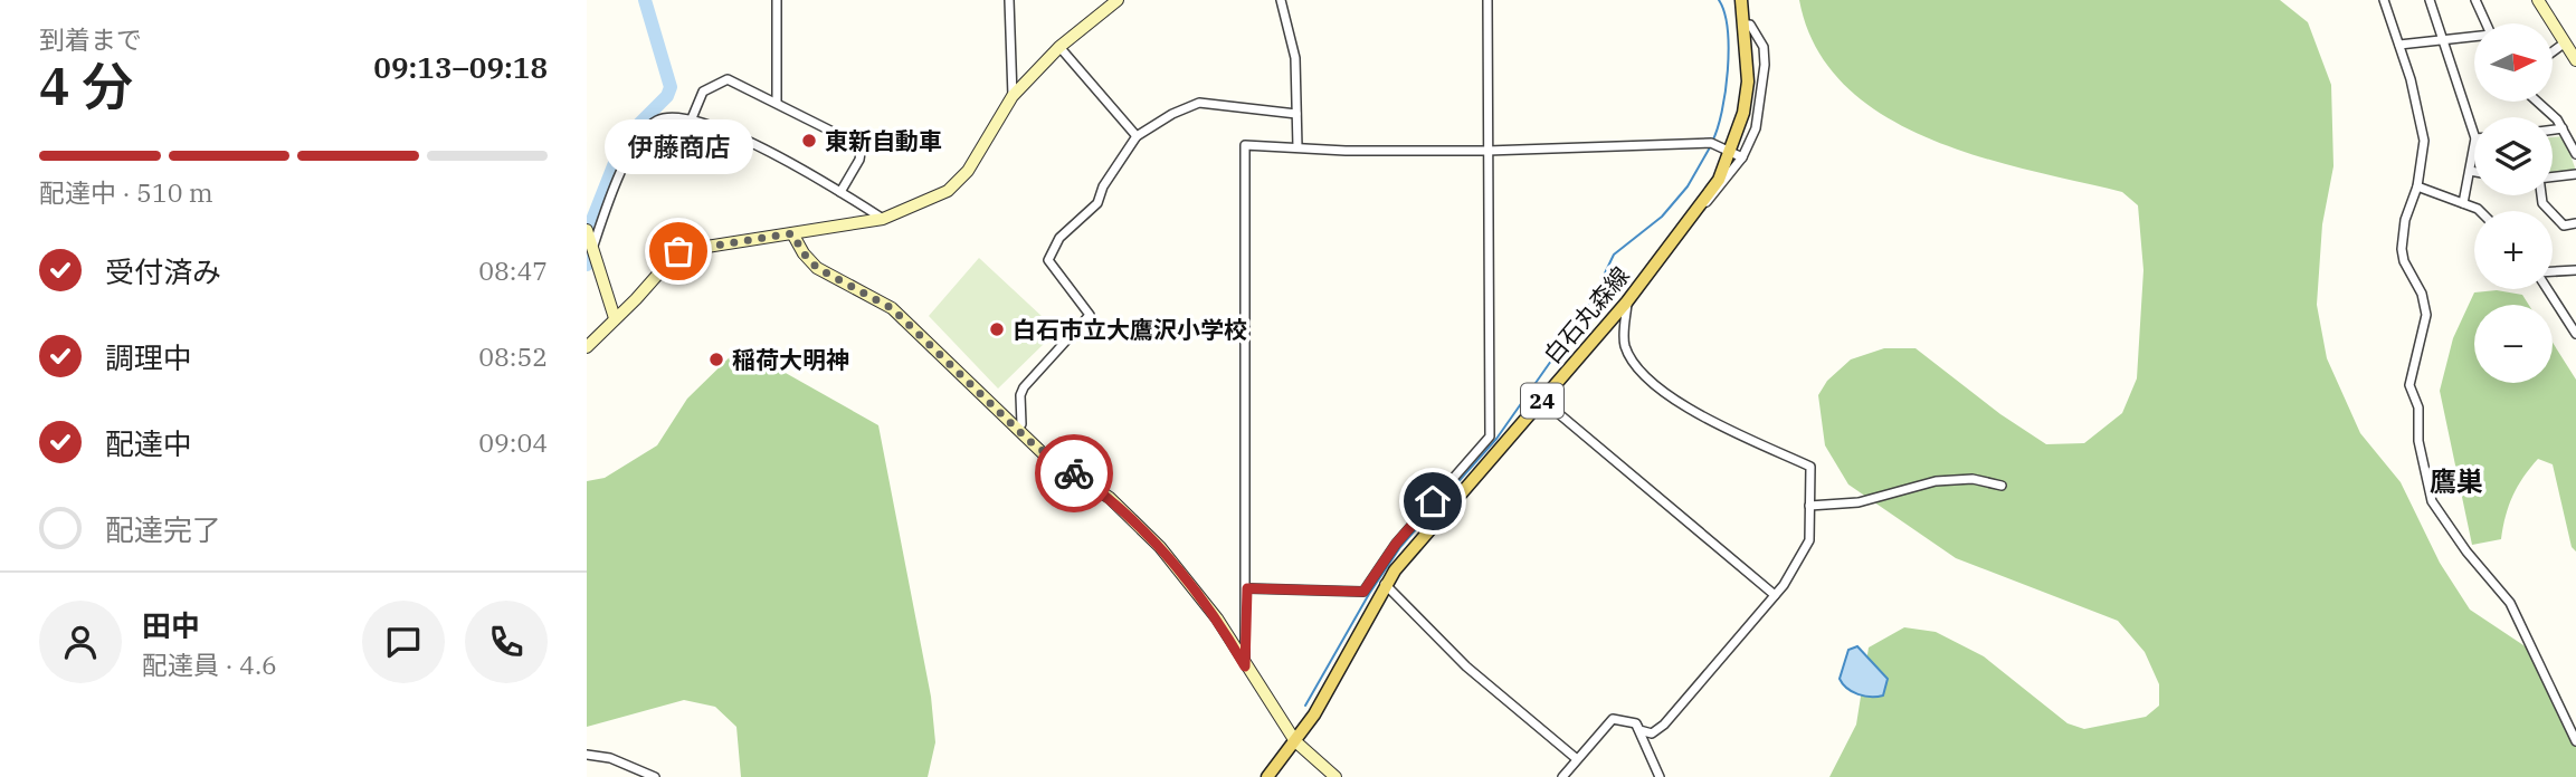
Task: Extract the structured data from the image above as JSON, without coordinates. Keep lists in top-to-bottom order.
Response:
{
  "streets": {
    "main road": ["白石丸森線", "24"]
  },
  "districts": ["鷹巣"],
  "places": [
    "東新自動車",
    "伊藤商店",
    "白石市立大鷹沢小学校",
    "稲荷大明神"
  ],
  "north": "right",
  "page": {
    "heading": ["4 分", "到着まで", "09:13–09:18"],
    "panel": ["田中", "配達員 · 4.6"],
    "map_buttons": ["+", "−"],
    "bubble": "伊藤商店",
    "bar": "配達中 · 510 m",
    "list": [
      ["受付済み", "08:47"],
      ["調理中", "08:52"],
      ["配達中", "09:04"],
      "配達完了"
    ]
  }
}
